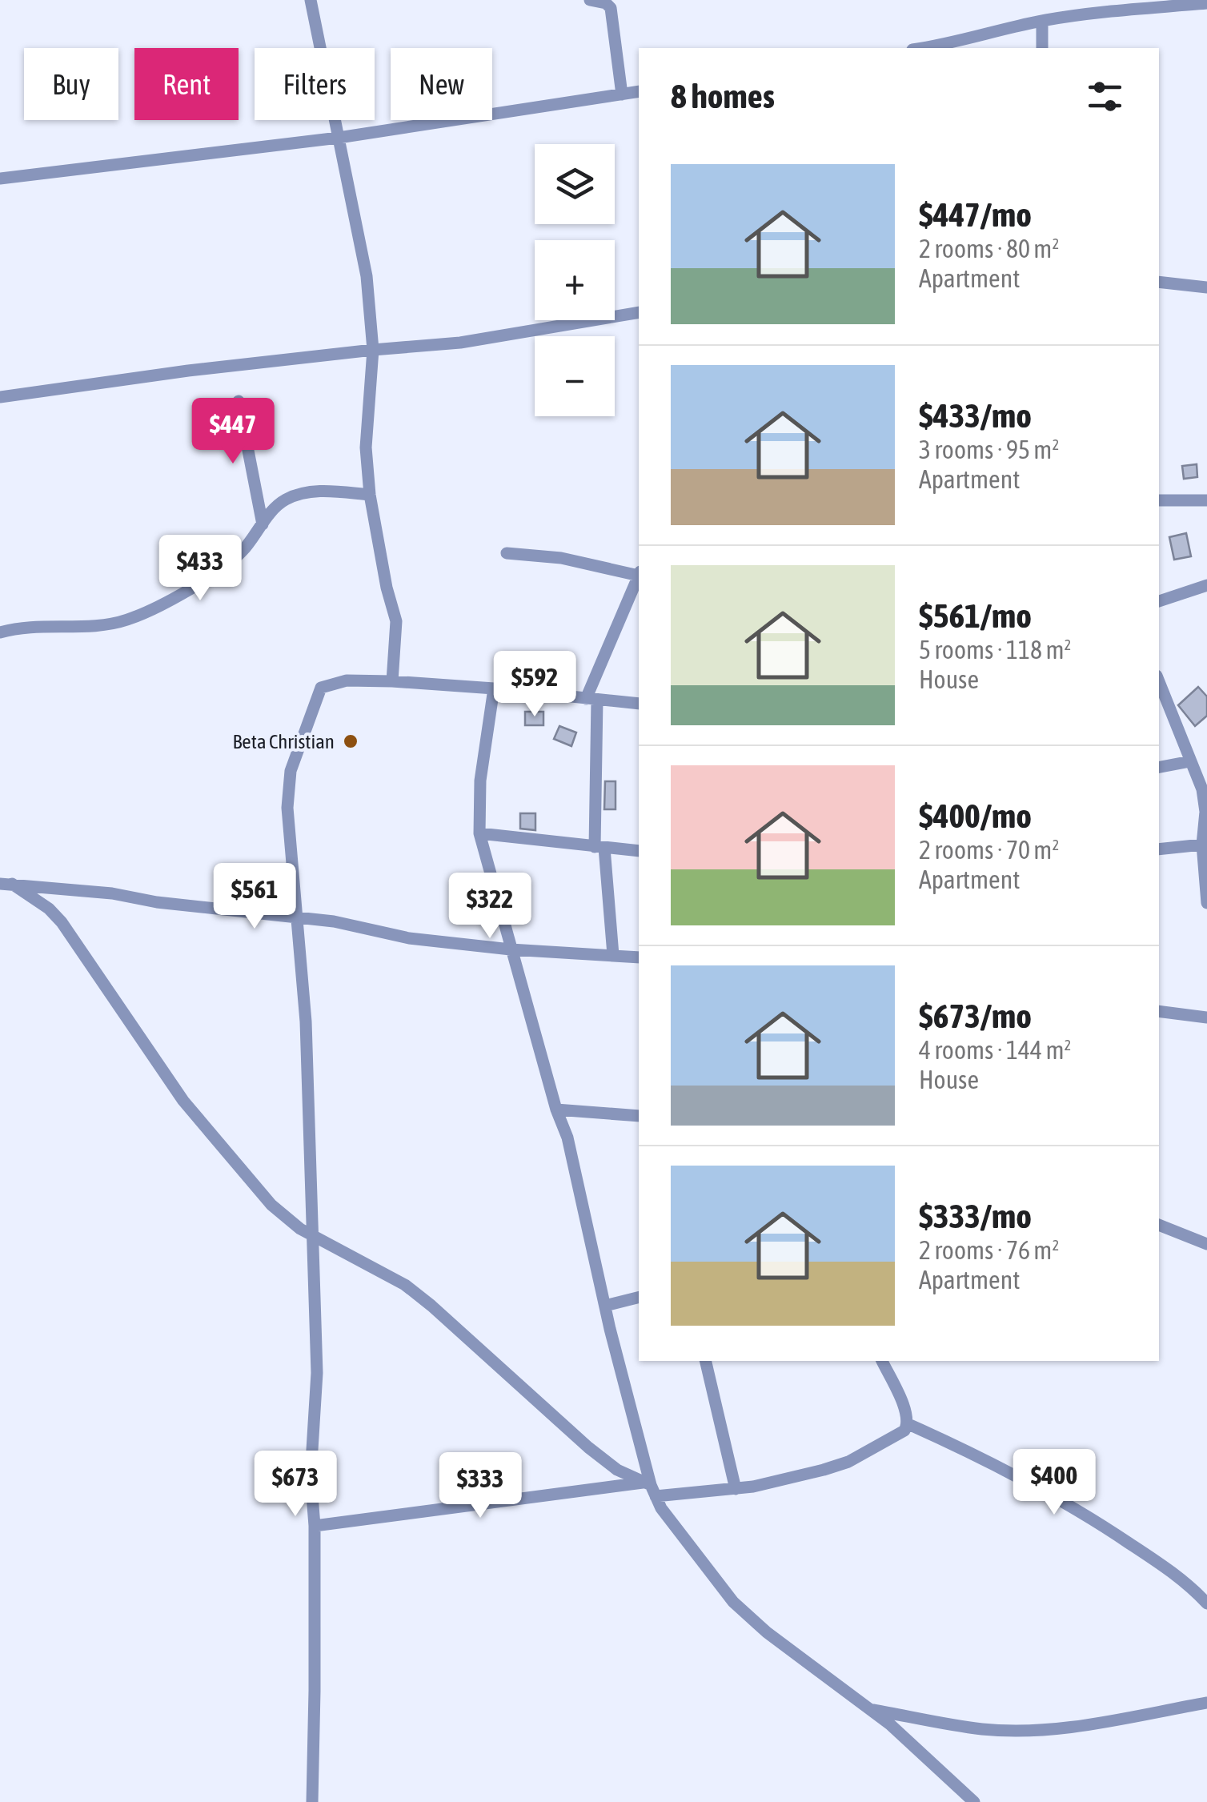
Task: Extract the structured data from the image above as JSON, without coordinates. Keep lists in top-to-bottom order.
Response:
{
  "places": ["Beta Christian"],
  "page": {
    "chip": [
      "Buy",
      "Rent",
      "Filters",
      "New"
    ],
    "heading": "8 homes",
    "map_buttons": ["+", "−"],
    "list": [
      {
        "name": "$447/mo",
        "note": "2 rooms · 80 m² · Apartment"
      },
      {
        "name": "$433/mo",
        "note": "3 rooms · 95 m² · Apartment"
      },
      {
        "name": "$561/mo",
        "note": "5 rooms · 118 m² · House"
      },
      {
        "name": "$400/mo",
        "note": "2 rooms · 70 m² · Apartment"
      },
      {
        "name": "$673/mo",
        "note": "4 rooms · 144 m² · House"
      },
      {
        "name": "$333/mo",
        "note": "2 rooms · 76 m² · Apartment"
      }
    ],
    "price": [
      "$447",
      "$433",
      "$592",
      "$561",
      "$322",
      "$400",
      "$673",
      "$333"
    ]
  }
}
